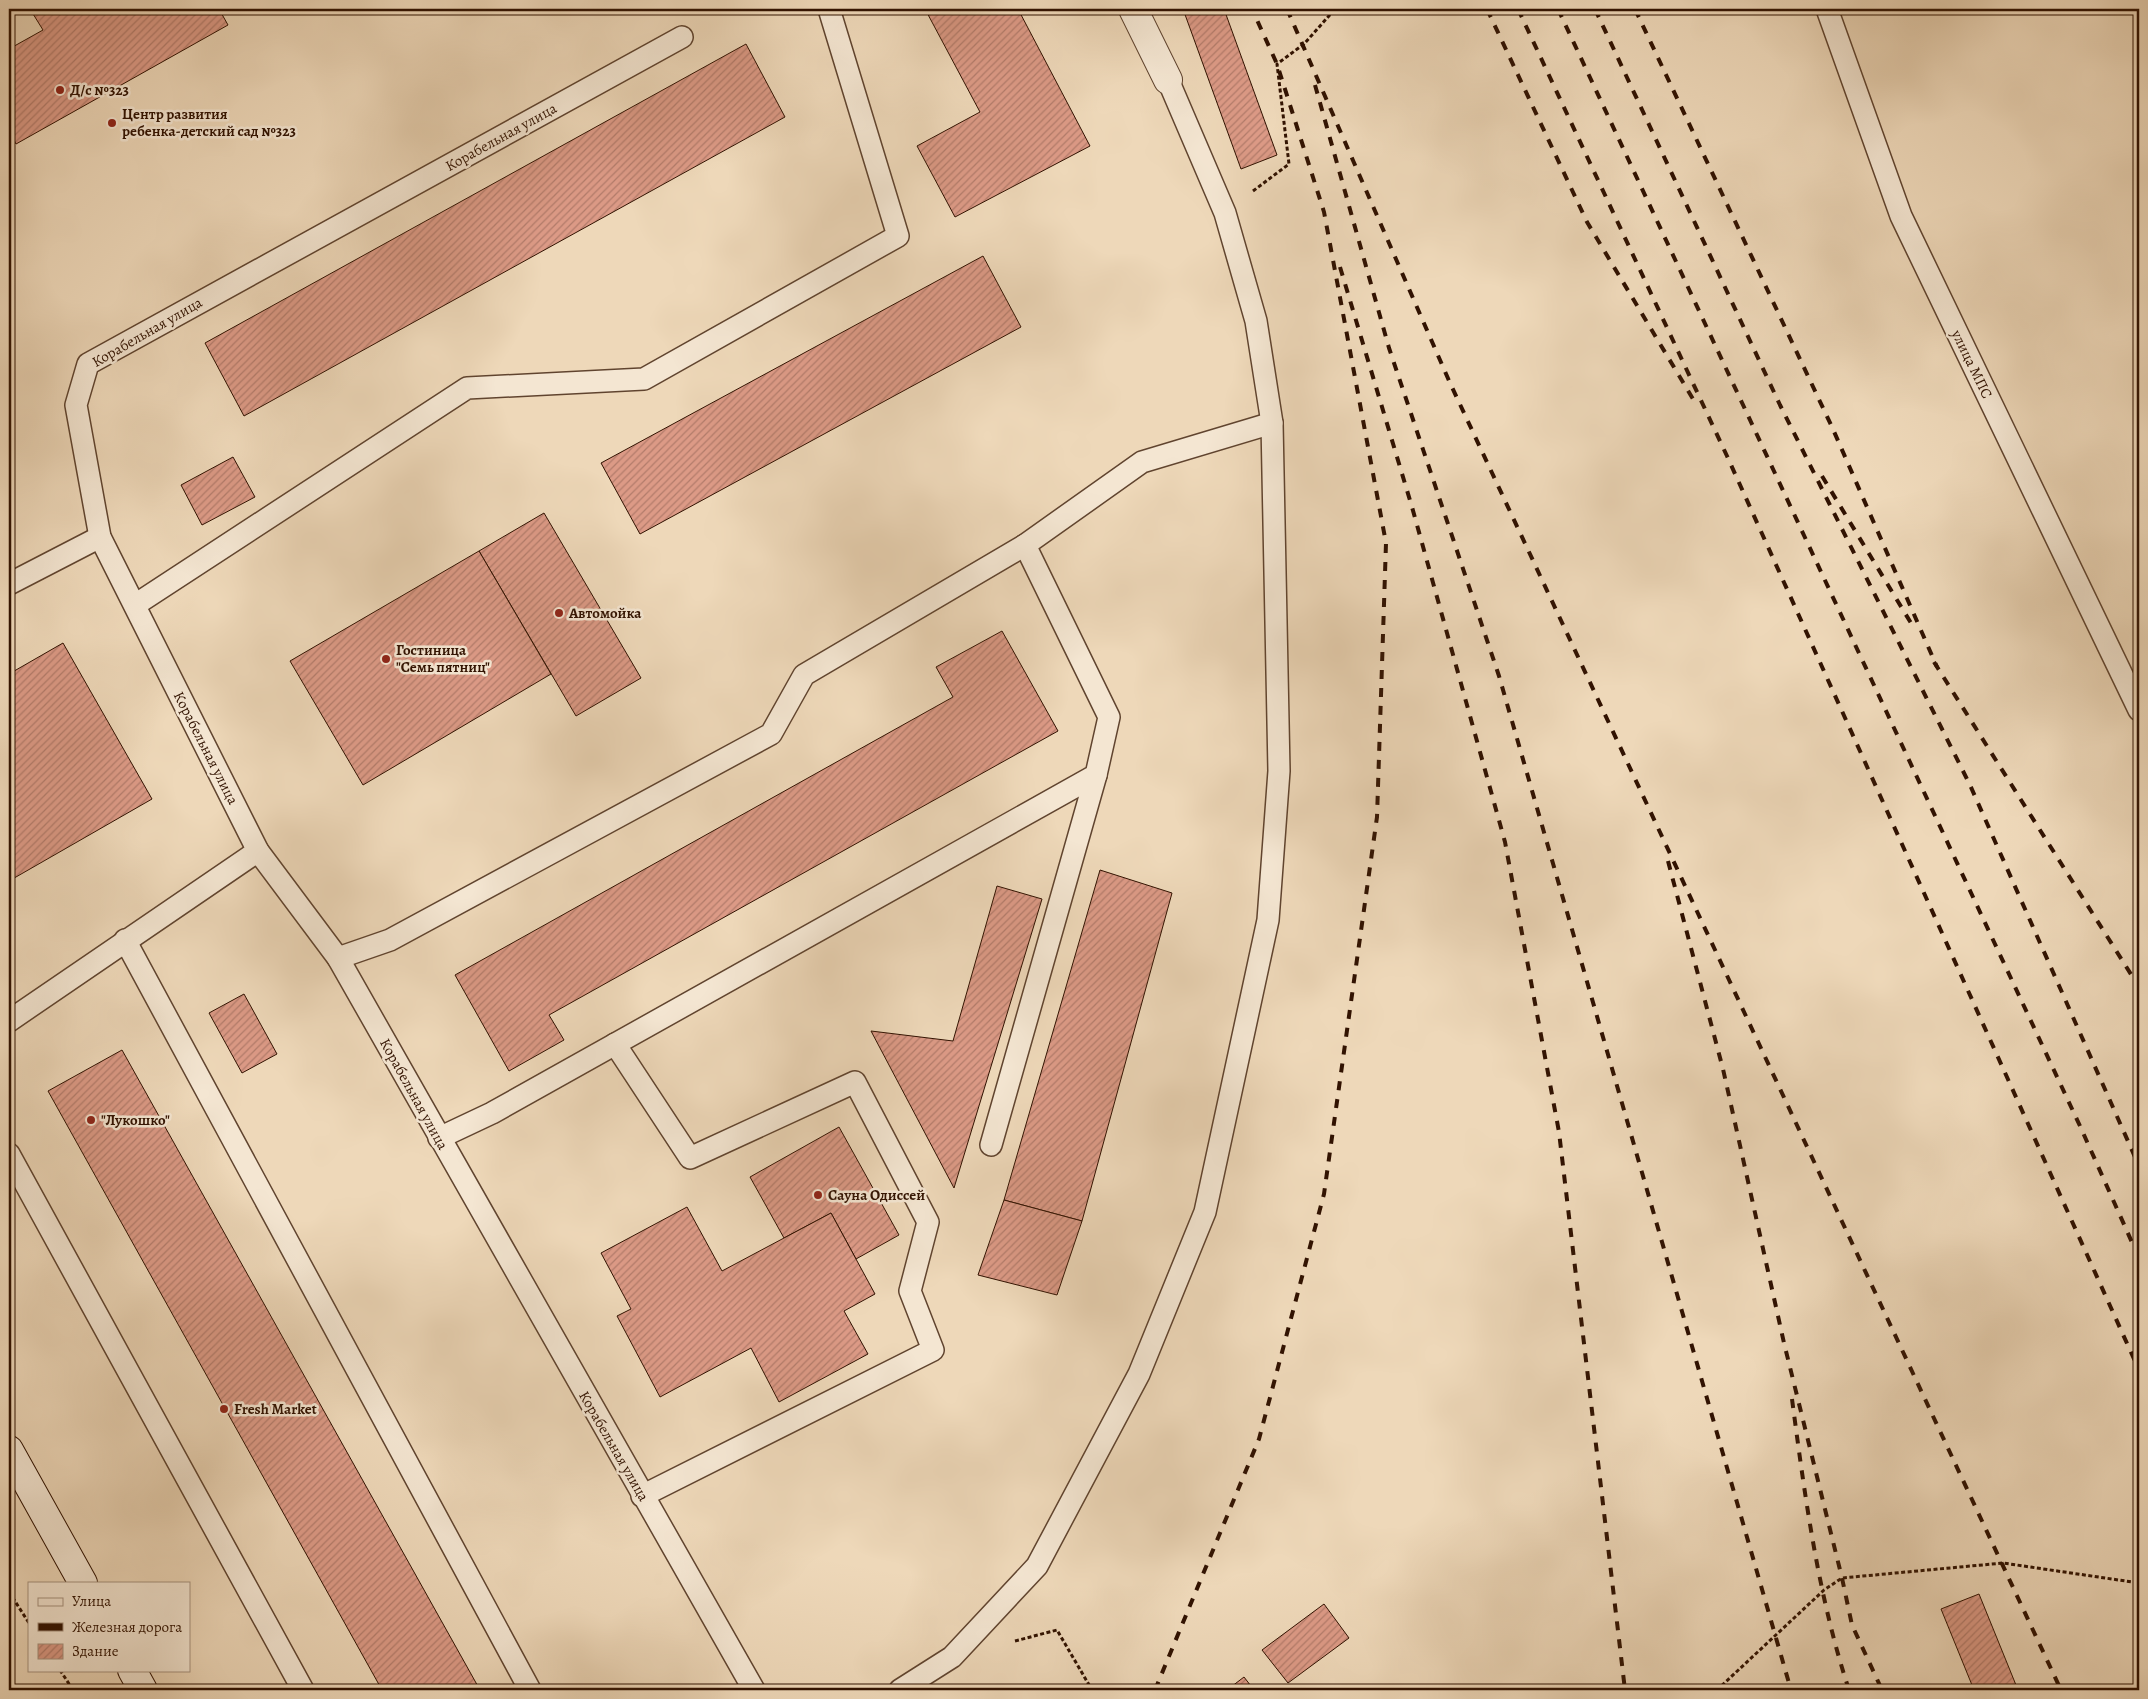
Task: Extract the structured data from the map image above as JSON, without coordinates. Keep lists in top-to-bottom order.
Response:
{
  "streets": {
    "lane": ["Корабельная улица", "улица МПС"]
  },
  "places": [
    "Д/с №323",
    "Центр развития ребенка-детский сад №323",
    "Автомойка",
    "Гостиница \"Семь пятниц\"",
    "\"Лукошко\"",
    "Сауна Одиссей",
    "Fresh Market"
  ],
  "legend": ["Улица", "Железная дорога", "Здание"]
}
